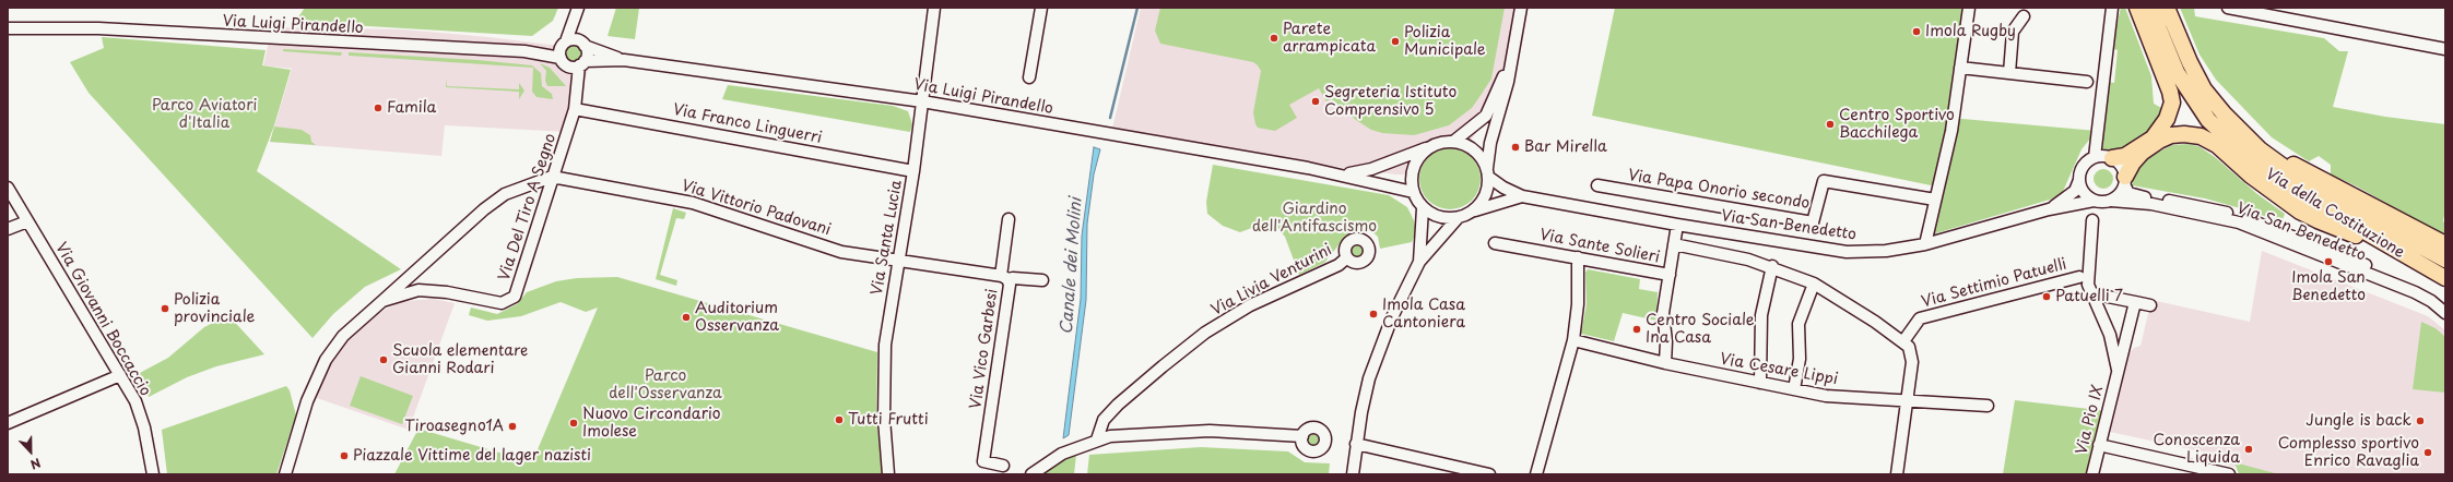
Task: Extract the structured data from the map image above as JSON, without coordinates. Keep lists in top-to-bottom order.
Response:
{
  "streets": {
    "highway": ["Via della Costituzione"],
    "street": [
      "Via Luigi Pirandello",
      "Via Franco Linguerri",
      "Via Papa Onorio secondo",
      "Via Del Tiro A Segno",
      "Via Vittorio Padovani",
      "Via San Benedetto",
      "Via Santa Lucia",
      "Via Sante Solieri",
      "Via Livia Venturini",
      "Via Settimio Patuelli",
      "Via Giovanni Boccaccio",
      "Via Vico Garbesi",
      "Via Cesare Lippi",
      "Via Pio IX"
    ]
  },
  "crossings": [
    ["Via Luigi Pirandello", "Via Del Tiro A Segno"],
    ["Via Luigi Pirandello", "Via San Benedetto"],
    ["Via Luigi Pirandello", "Via Santa Lucia"],
    ["Via Franco Linguerri", "Via Del Tiro A Segno"],
    ["Via Franco Linguerri", "Via Santa Lucia"],
    ["Via Del Tiro A Segno", "Via Vittorio Padovani"],
    ["Via Vittorio Padovani", "Via Santa Lucia"],
    ["Via Vittorio Padovani", "Via Vico Garbesi"],
    ["Via San Benedetto", "Via Sante Solieri"],
    ["Via Santa Lucia", "Via Vico Garbesi"],
    ["Via Sante Solieri", "Via Settimio Patuelli"]
  ],
  "water": ["Canale dei Molini"],
  "parks": ["Parco Aviatori d'Italia", "Giardino dell'Antifascismo", "Parco dell'Osservanza"],
  "places": [
    "Imola Rugby",
    "Parete arrampicata",
    "Polizia Municipale",
    "Segreteria Istituto Comprensivo 5",
    "Famila",
    "Centro Sportivo Bacchilega",
    "Bar Mirella",
    "Imola San Benedetto",
    "Patuelli 7",
    "Polizia provinciale",
    "Imola Casa Cantoniera",
    "Auditorium Osservanza",
    "Centro Sociale Ina Casa",
    "Scuola elementare Gianni Rodari",
    "Tutti Frutti",
    "Jungle is back",
    "Nuovo Circondario Imolese",
    "Tiroasegno1A",
    "Conoscenza Liquida",
    "Complesso sportivo Enrico Ravaglia",
    "Piazzale Vittime del lager nazisti"
  ],
  "north": "bottom"
}
